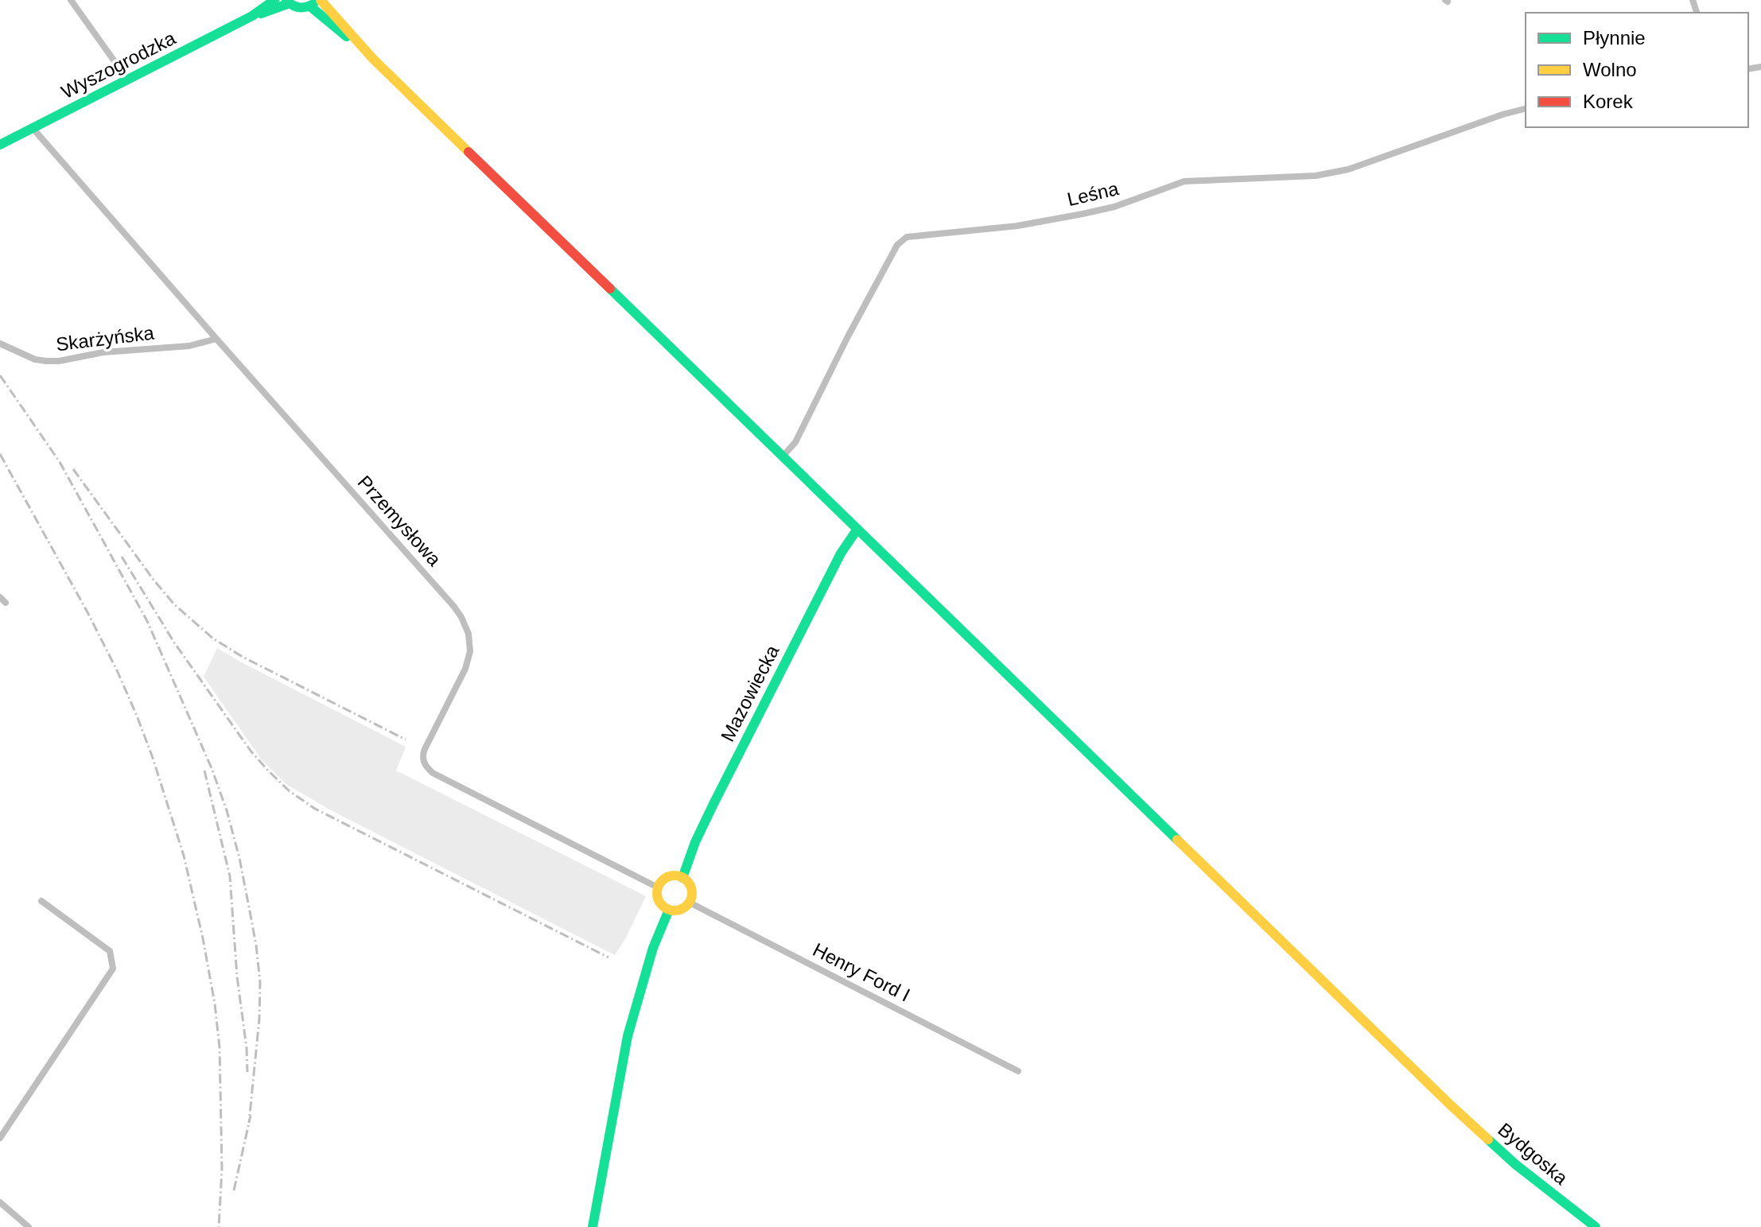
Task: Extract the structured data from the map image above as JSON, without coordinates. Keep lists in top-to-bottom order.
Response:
{
  "streets": {
    "main road": ["Wyszogrodzka", "Mazowiecka", "Bydgoska"],
    "street": [
      "Leśna",
      "Skarżyńska",
      "Przemysłowa",
      "Henry Ford I"
    ]
  },
  "crossings": [
    ["Wyszogrodzka", "Przemysłowa"],
    ["Leśna", "Bydgoska"],
    ["Skarżyńska", "Przemysłowa"],
    ["Przemysłowa", "Mazowiecka"],
    ["Przemysłowa", "Henry Ford I"],
    ["Mazowiecka", "Henry Ford I"],
    ["Mazowiecka", "Bydgoska"]
  ],
  "legend": ["Płynnie", "Wolno", "Korek"]
}
